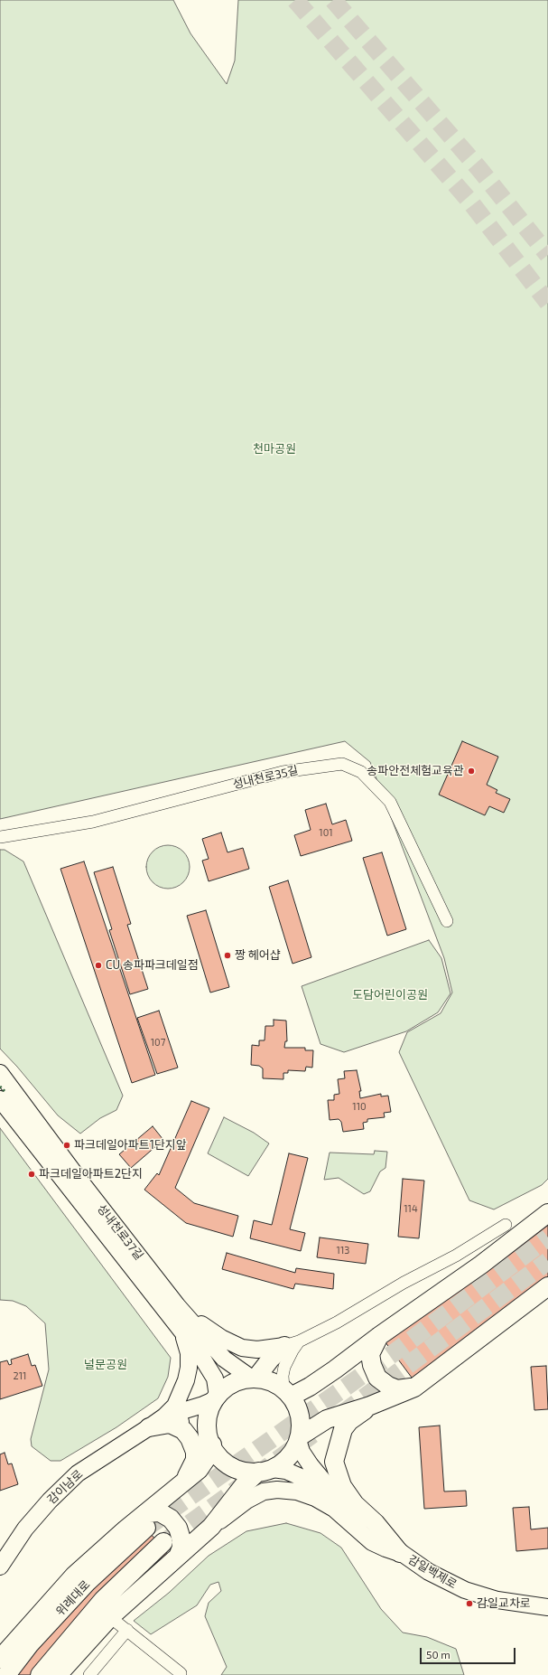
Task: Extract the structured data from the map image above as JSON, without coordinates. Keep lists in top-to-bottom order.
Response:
{
  "streets": {
    "main road": [
      "성내천로37길",
      "감이남로",
      "감일백제로",
      "위례대로"
    ],
    "street": ["성내천로35길"]
  },
  "parks": ["천마공원", "도담어린이공원", "널문공원"],
  "places": [
    "송파안전체험교육관",
    "짱 헤어샵",
    "CU 송파파크데일점",
    "파크데일아파트1단지앞",
    "파크데일아파트2단지",
    "감일교차로"
  ],
  "house_numbers": [
    "101",
    "107",
    "110",
    "114",
    "113",
    "211"
  ],
  "scale_bar": "50 m"
}
